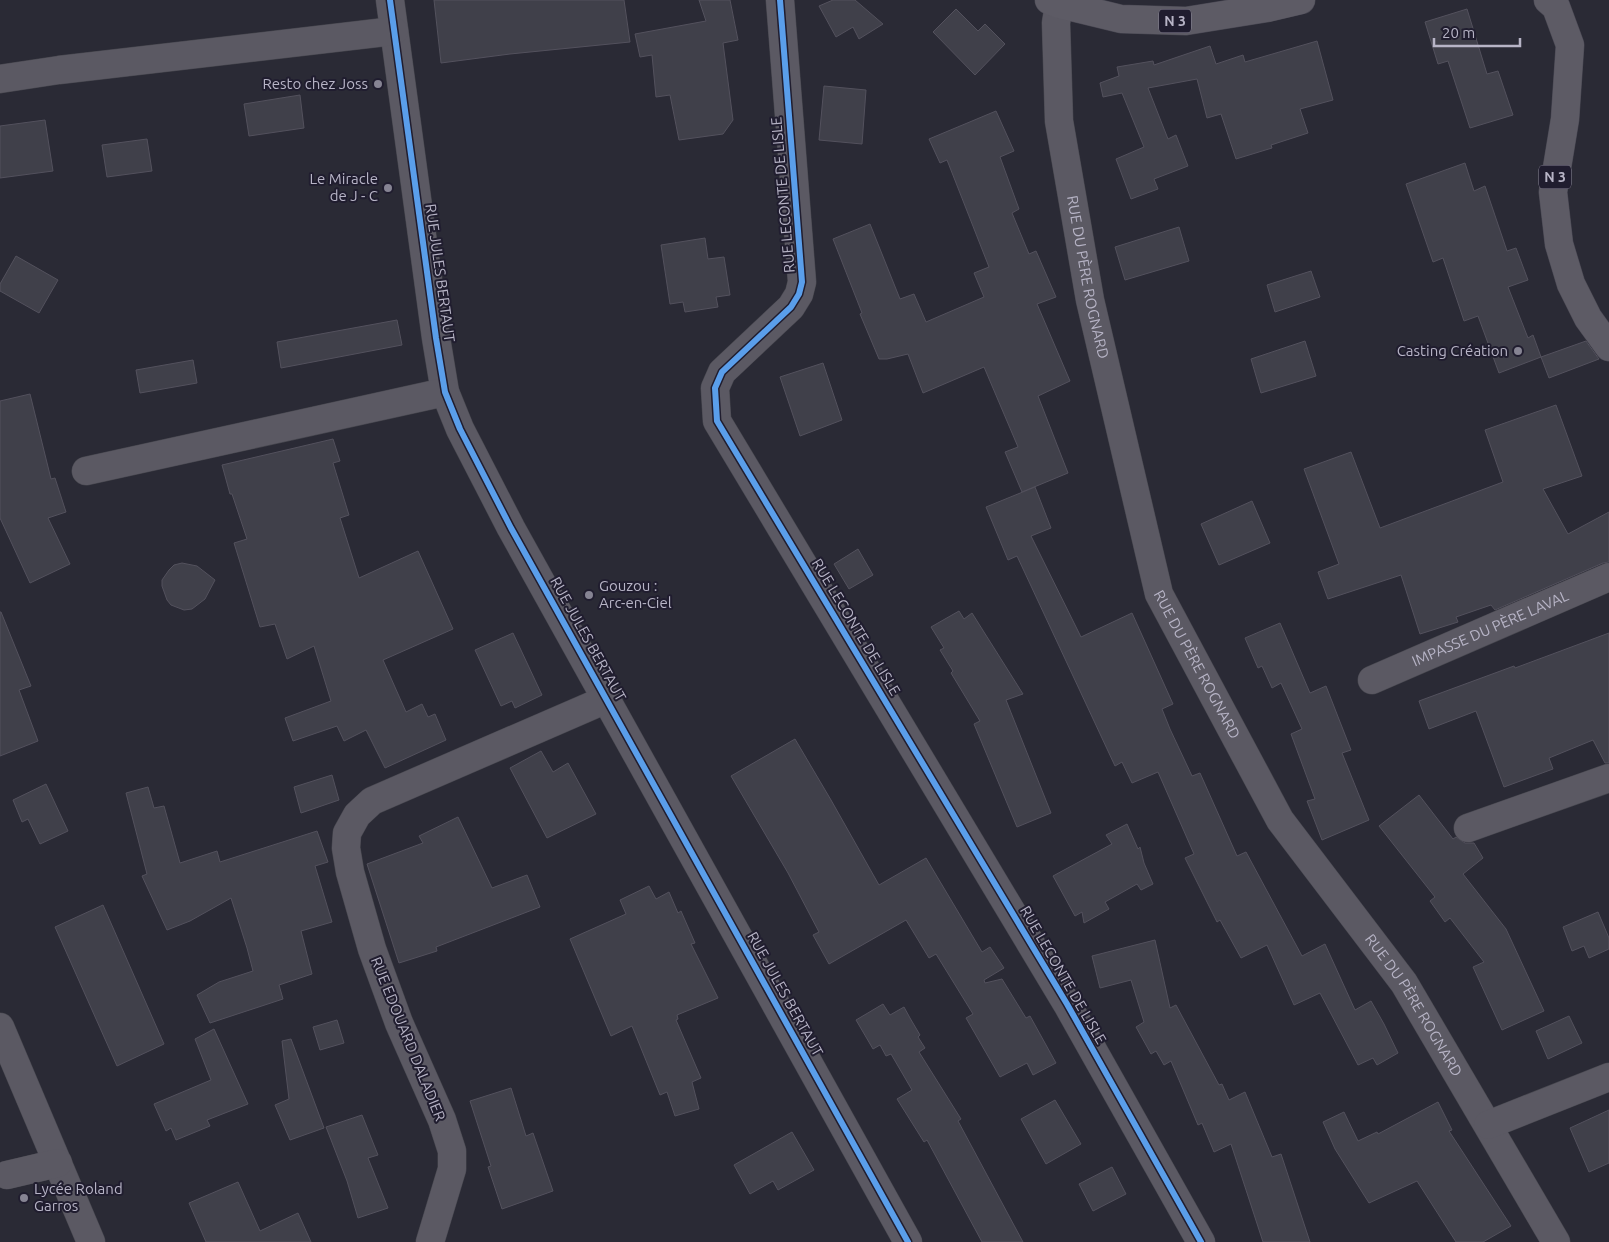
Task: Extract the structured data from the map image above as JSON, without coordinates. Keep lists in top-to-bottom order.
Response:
{
  "streets": {
    "main road": ["N 3"],
    "street": [
      "RUE LECONTE DE LISLE",
      "RUE JULES BERTAUT",
      "RUE DU PÈRE ROGNARD",
      "IMPASSE DU PÈRE LAVAL",
      "RUE EDOUARD DALADIER"
    ]
  },
  "crossings": [
    ["N 3", "RUE DU PÈRE ROGNARD"],
    ["RUE JULES BERTAUT", "RUE EDOUARD DALADIER"]
  ],
  "places": [
    "Resto chez Joss",
    "Le Miracle de J - C",
    "Casting Création",
    "Gouzou : Arc-en-Ciel",
    "Lycée Roland Garros"
  ],
  "scale_bar": "20 m"
}
